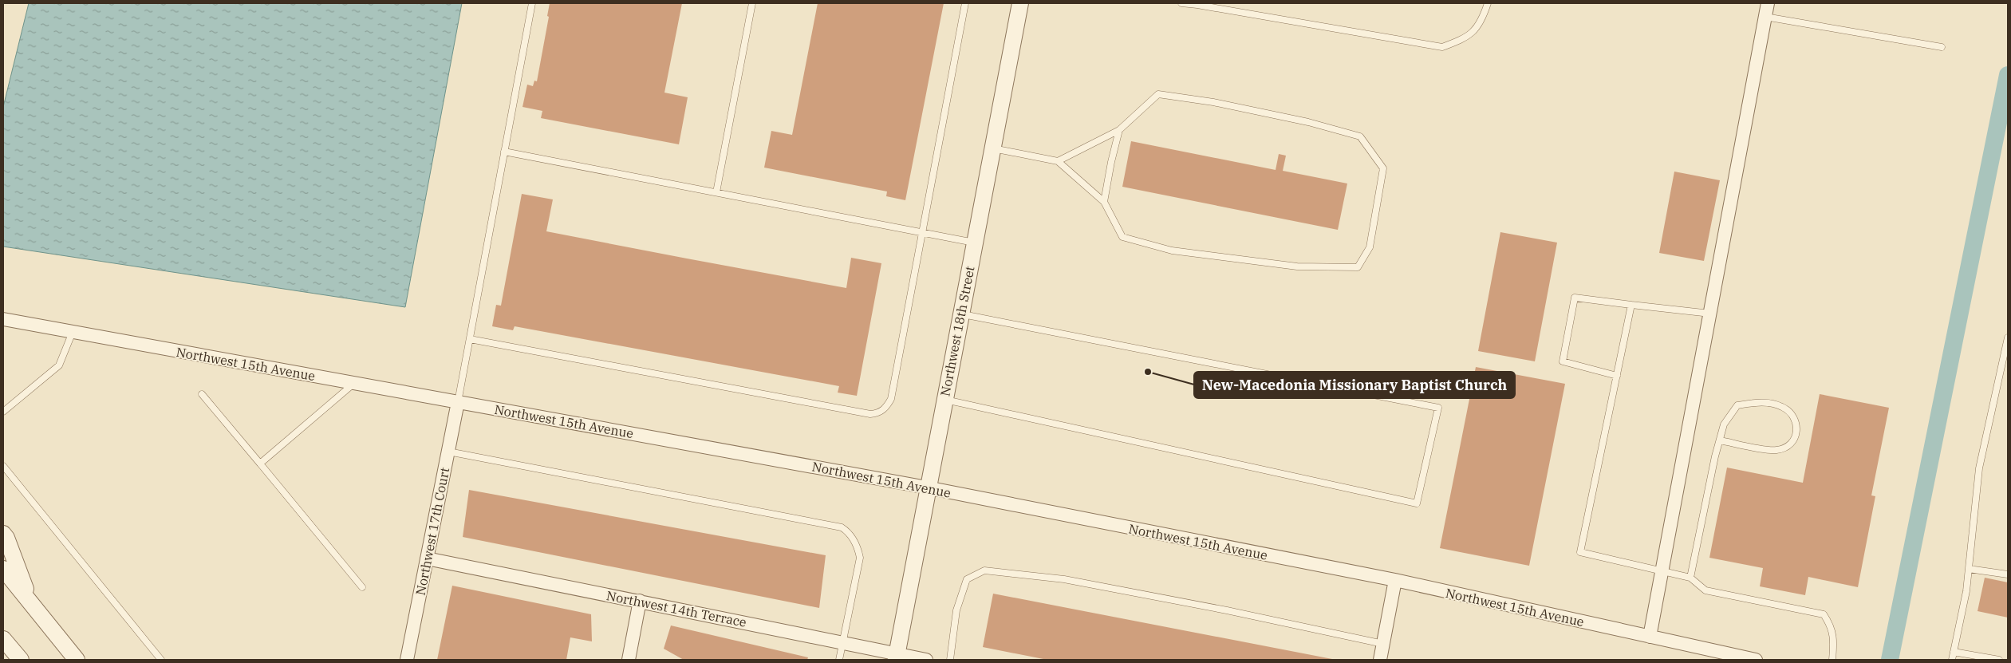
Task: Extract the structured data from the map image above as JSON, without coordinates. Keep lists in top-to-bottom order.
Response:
{
  "streets": {
    "street": [
      "Northwest 18th Street",
      "Northwest 15th Avenue",
      "Northwest 17th Court",
      "Northwest 14th Terrace"
    ]
  },
  "crossings": [
    ["Northwest 18th Street", "Northwest 15th Avenue"],
    ["Northwest 18th Street", "Northwest 14th Terrace"],
    ["Northwest 15th Avenue", "Northwest 17th Court"],
    ["Northwest 17th Court", "Northwest 14th Terrace"]
  ],
  "places": ["New-Macedonia Missionary Baptist Church"]
}
